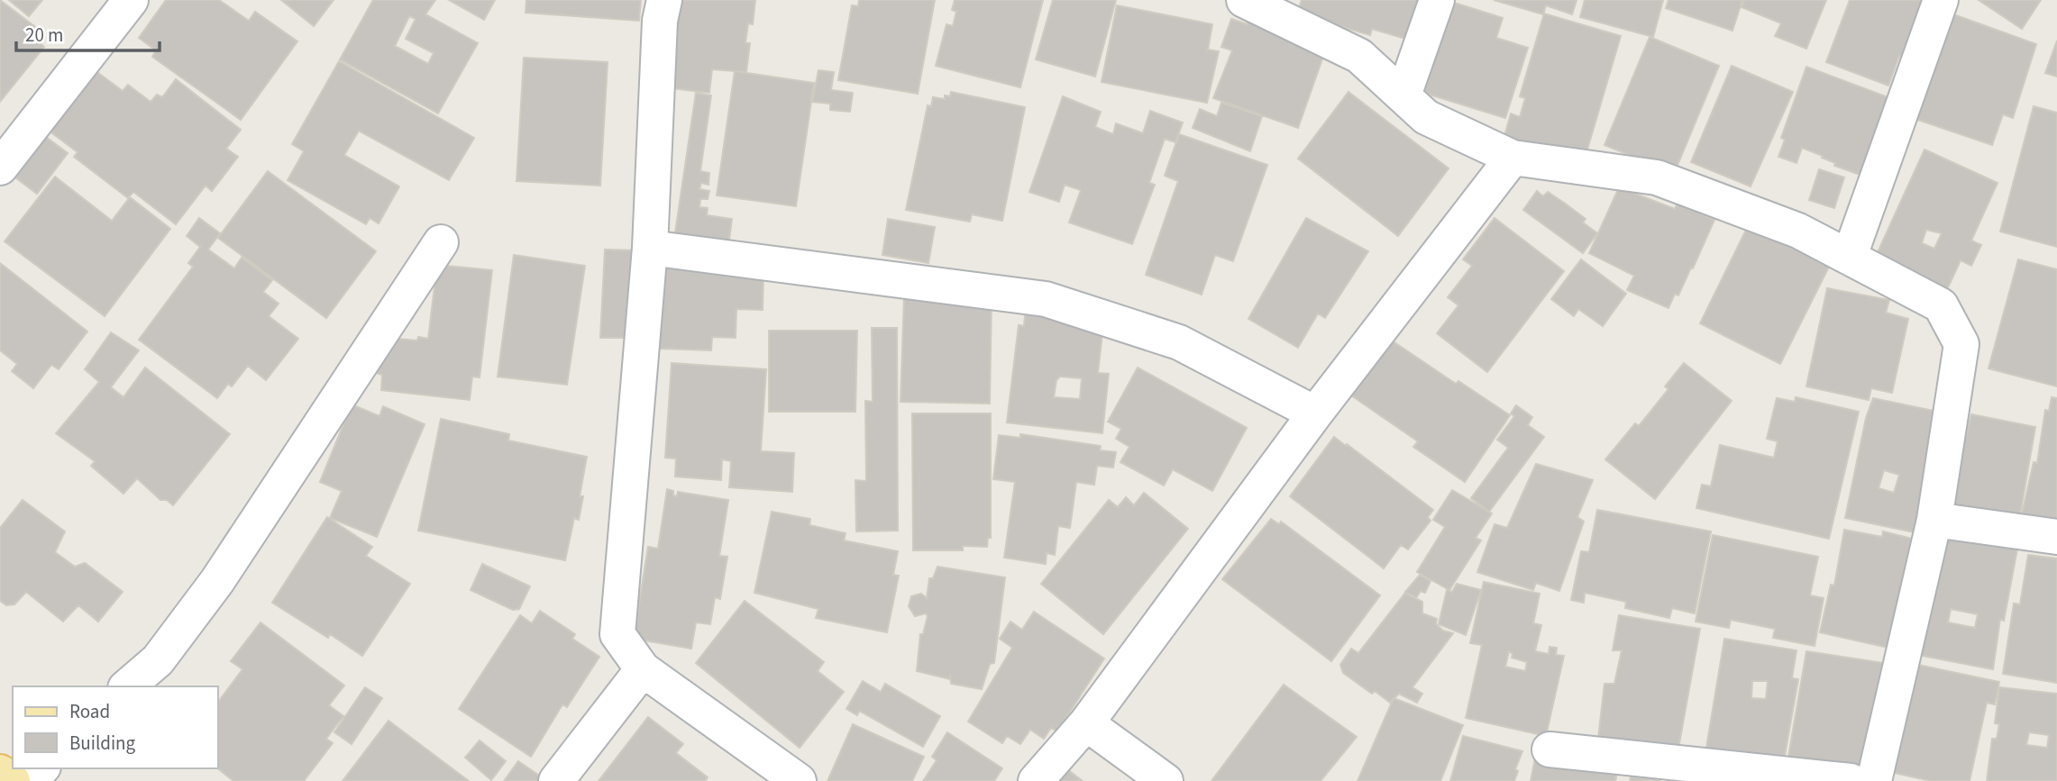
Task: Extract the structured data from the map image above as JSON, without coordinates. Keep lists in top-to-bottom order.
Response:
{
  "legend": ["Road", "Building"],
  "scale_bar": "20 m"
}
